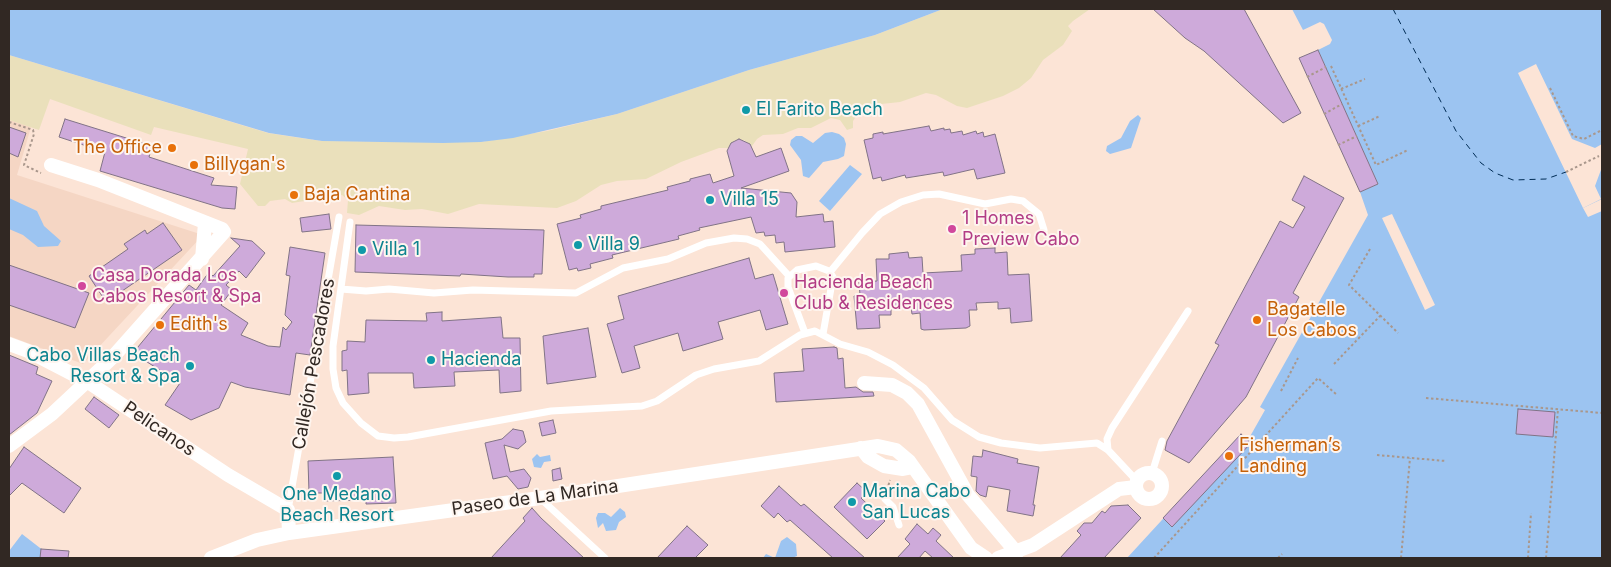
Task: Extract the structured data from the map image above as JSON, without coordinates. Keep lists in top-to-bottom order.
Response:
{
  "streets": {
    "street": ["Pelicanos", "Paseo de La Marina"],
    "lane": ["Callejón Pescadores"]
  },
  "crossings": [
    ["Callejón Pescadores", "Pelicanos"]
  ],
  "places": [
    "El Farito Beach",
    "The Office",
    "Billygan's",
    "Baja Cantina",
    "Villa 15",
    "1 Homes Preview Cabo",
    "Villa 9",
    "Villa 1",
    "Casa Dorada Los Cabos Resort & Spa",
    "Hacienda Beach Club & Residences",
    "Bagatelle Los Cabos",
    "Edith's",
    "Hacienda",
    "Cabo Villas Beach Resort & Spa",
    "Fisherman’s Landing",
    "One Medano Beach Resort",
    "Marina Cabo San Lucas"
  ]
}
